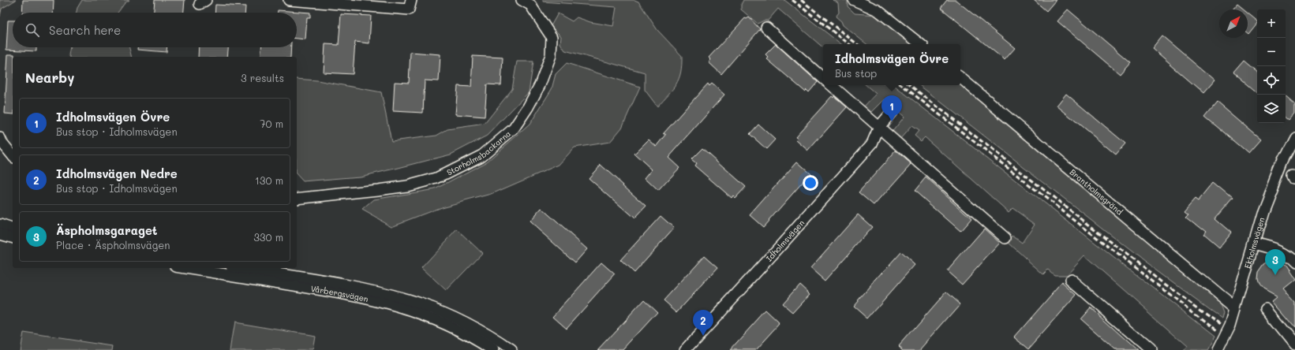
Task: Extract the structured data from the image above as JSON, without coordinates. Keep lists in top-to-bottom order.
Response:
{
  "streets": {
    "street": [
      "Storholmsbackarna",
      "Brantholmsgränd",
      "Idholmsvägen",
      "Ekholmsvägen",
      "Vårbergsvägen"
    ]
  },
  "crossings": [
    ["Brantholmsgränd", "Ekholmsvägen"]
  ],
  "north": "top right",
  "page": {
    "map_buttons": ["+", "−"],
    "search": "Search here",
    "popup": ["Idholmsvägen Övre", "Bus stop"],
    "heading": ["Nearby", "3 results"],
    "pins": ["1", "3", "2"],
    "list": [
      {
        "mark": "1",
        "name": "Idholmsvägen Övre",
        "note": "Bus stop · Idholmsvägen",
        "value": "70 m"
      },
      {
        "mark": "2",
        "name": "Idholmsvägen Nedre",
        "note": "Bus stop · Idholmsvägen",
        "value": "130 m"
      },
      {
        "mark": "3",
        "name": "Äspholmsgaraget",
        "note": "Place · Äspholmsvägen",
        "value": "330 m"
      }
    ]
  }
}
